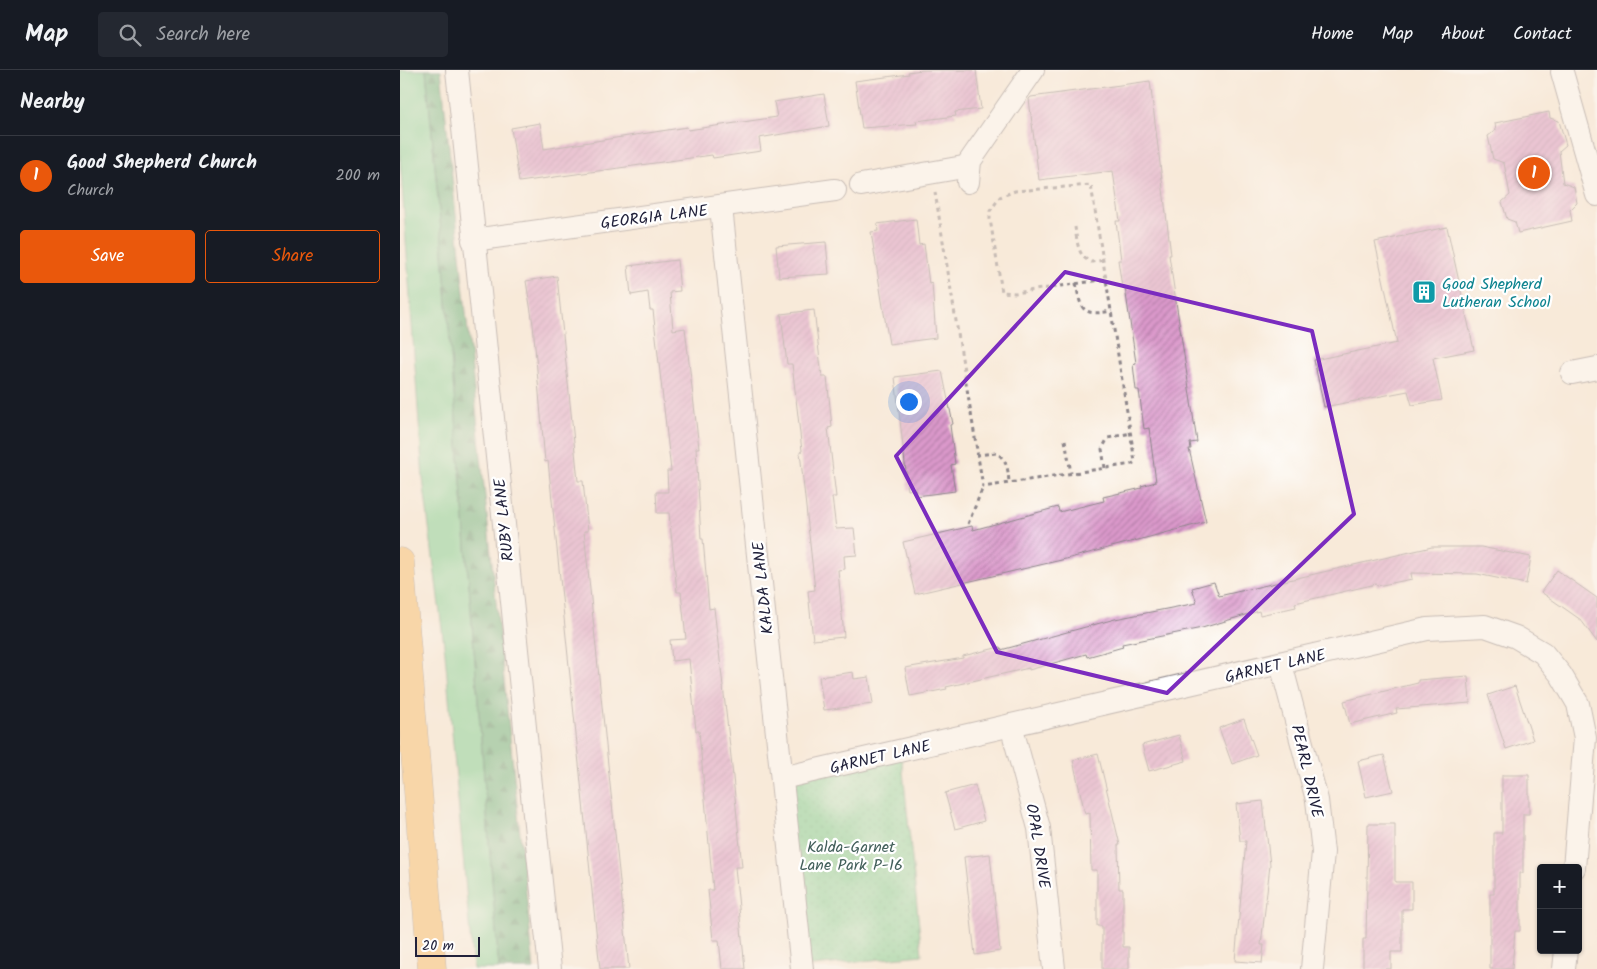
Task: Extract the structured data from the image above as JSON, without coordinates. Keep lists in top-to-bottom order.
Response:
{
  "streets": {
    "street": [
      "GEORGIA LANE",
      "RUBY LANE",
      "KALDA LANE",
      "GARNET LANE",
      "PEARL DRIVE",
      "OPAL DRIVE"
    ]
  },
  "crossings": [
    ["GEORGIA LANE", "RUBY LANE"],
    ["GEORGIA LANE", "KALDA LANE"],
    ["KALDA LANE", "GARNET LANE"],
    ["GARNET LANE", "PEARL DRIVE"],
    ["GARNET LANE", "OPAL DRIVE"]
  ],
  "parks": ["Kalda-Garnet Lane Park P-16"],
  "places": {
    "building": ["Good Shepherd Lutheran School"]
  },
  "scale_bar": "20 m",
  "page": {
    "header": "Map",
    "search": "Search here",
    "nav": [
      "Home",
      "Map",
      "About",
      "Contact"
    ],
    "heading": "Nearby",
    "list": [
      {
        "mark": "1",
        "name": "Good Shepherd Church",
        "note": "Church",
        "value": "200 m"
      }
    ],
    "pins": "1",
    "buttons": ["Save", "Share"],
    "map_buttons": ["+", "−"],
    "scale": "20 m"
  }
}
